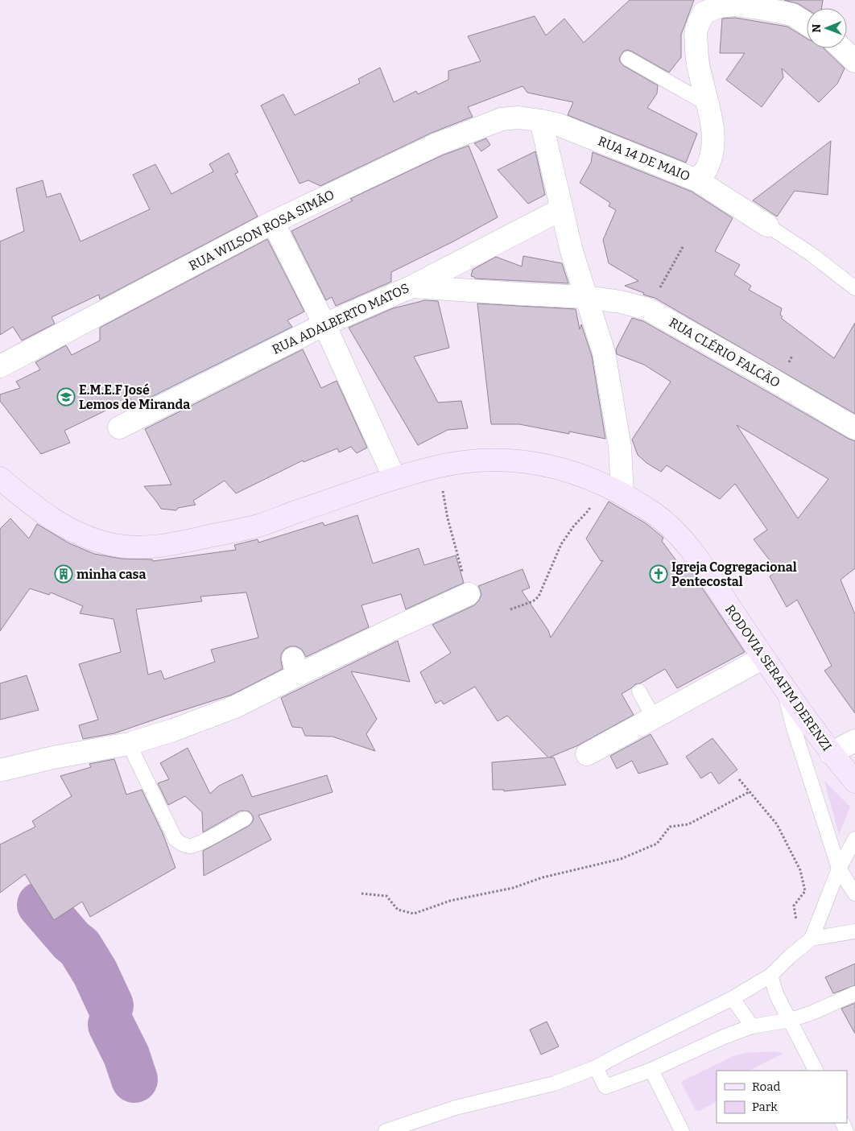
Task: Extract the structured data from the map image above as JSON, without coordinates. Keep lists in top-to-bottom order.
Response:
{
  "streets": {
    "main road": ["RODOVIA SERAFIM DERENZI"],
    "street": [
      "RUA 14 DE MAIO",
      "RUA WILSON ROSA SIMÃO",
      "RUA ADALBERTO MATOS",
      "RUA CLÉRIO FALCÃO"
    ]
  },
  "crossings": [
    ["RUA 14 DE MAIO", "RUA WILSON ROSA SIMÃO"],
    ["RUA ADALBERTO MATOS", "RUA CLÉRIO FALCÃO"]
  ],
  "places": {
    "school or university": ["E.M.E.F José Lemos de Miranda"],
    "building": ["minha casa"],
    "church": ["Igreja Cogregacional Pentecostal"]
  },
  "legend": ["Road", "Park"],
  "north": "left"
}
